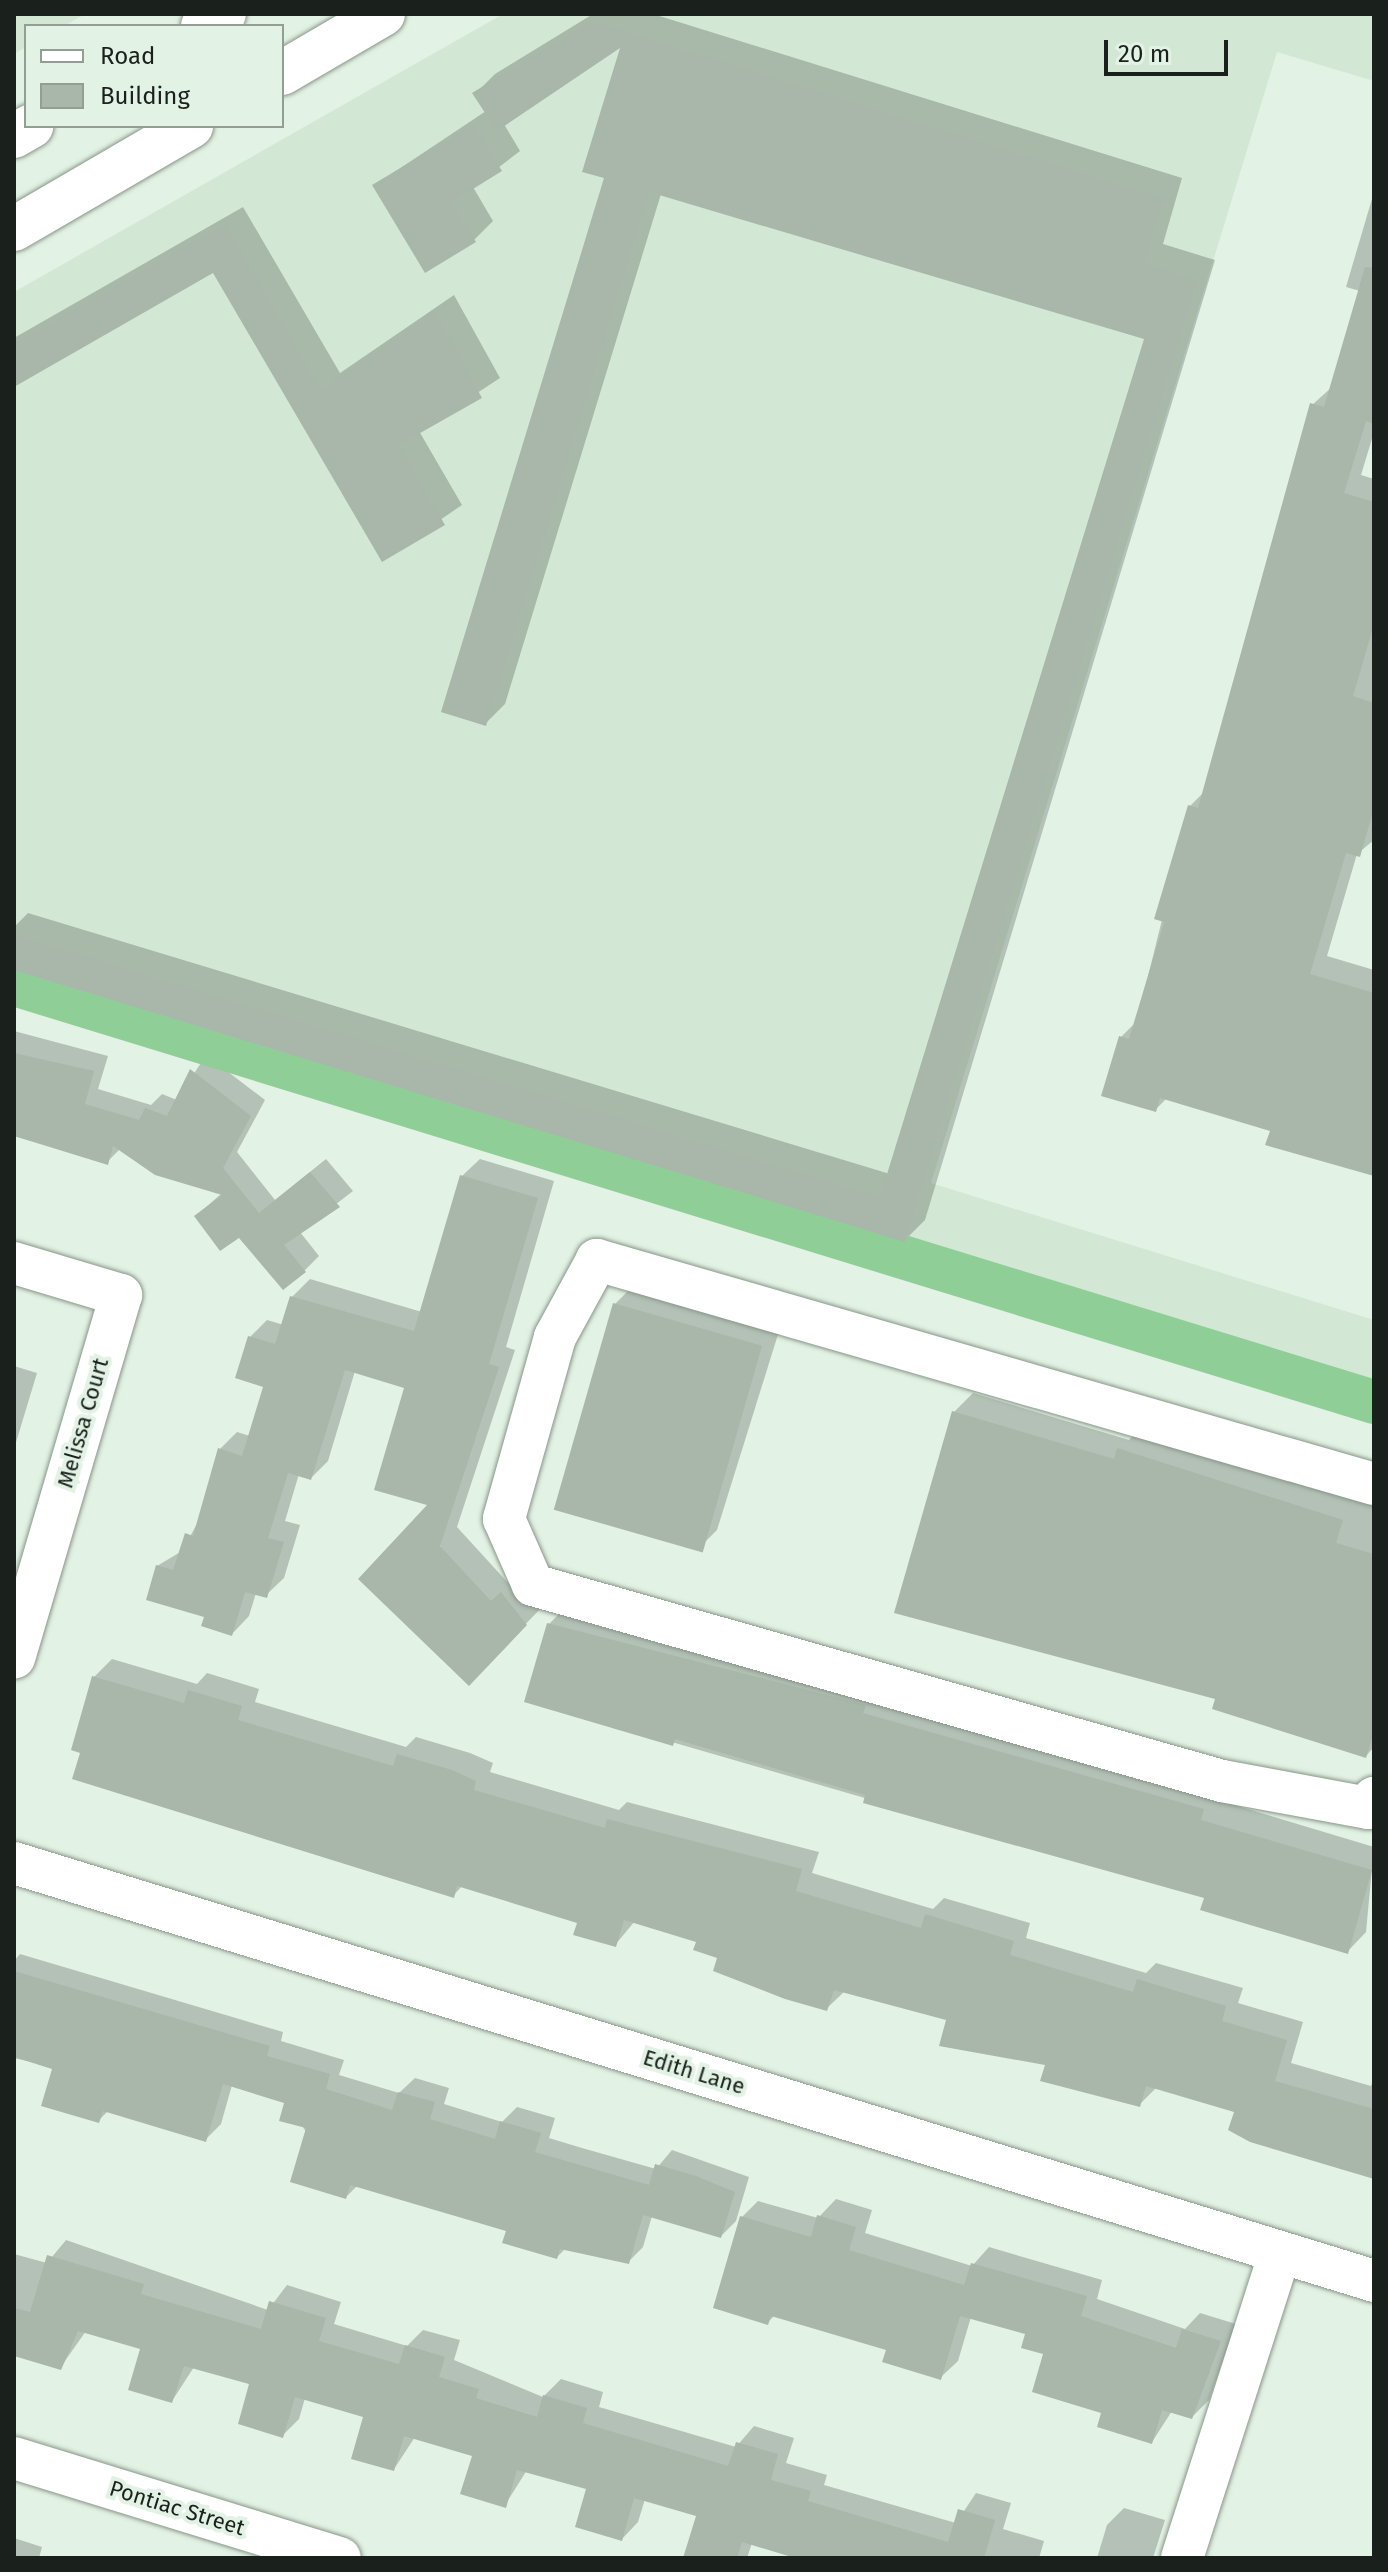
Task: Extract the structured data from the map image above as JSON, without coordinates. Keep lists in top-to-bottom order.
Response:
{
  "streets": {
    "street": ["Melissa Court", "Edith Lane", "Pontiac Street"]
  },
  "legend": ["Road", "Building"],
  "scale_bar": "20 m"
}
